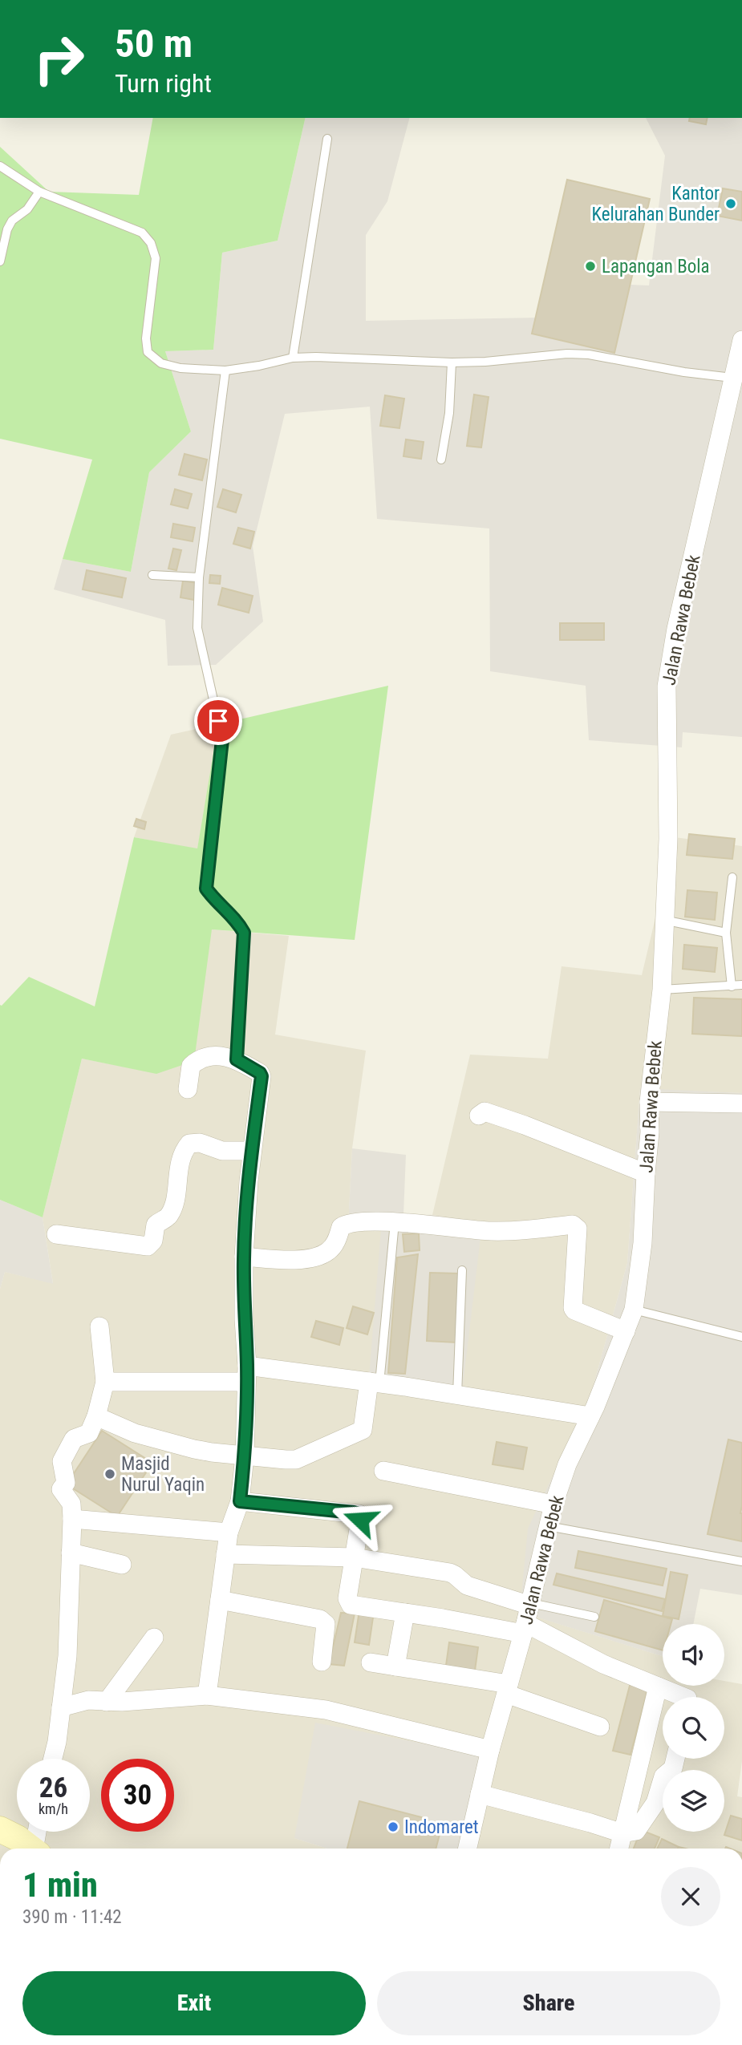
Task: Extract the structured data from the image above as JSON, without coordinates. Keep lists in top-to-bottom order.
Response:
{
  "streets": {
    "street": ["Jalan Rawa Bebek"]
  },
  "places": [
    "Kantor Kelurahan Bunder",
    "Lapangan Bola",
    "Masjid Nurul Yaqin",
    "Indomaret"
  ],
  "page": {
    "turn": ["50 m", "Turn right"],
    "speed": "26 km/h",
    "limit": "30",
    "heading": ["1 min", "390 m · 11:42"],
    "buttons": ["Exit", "Share"]
  }
}
